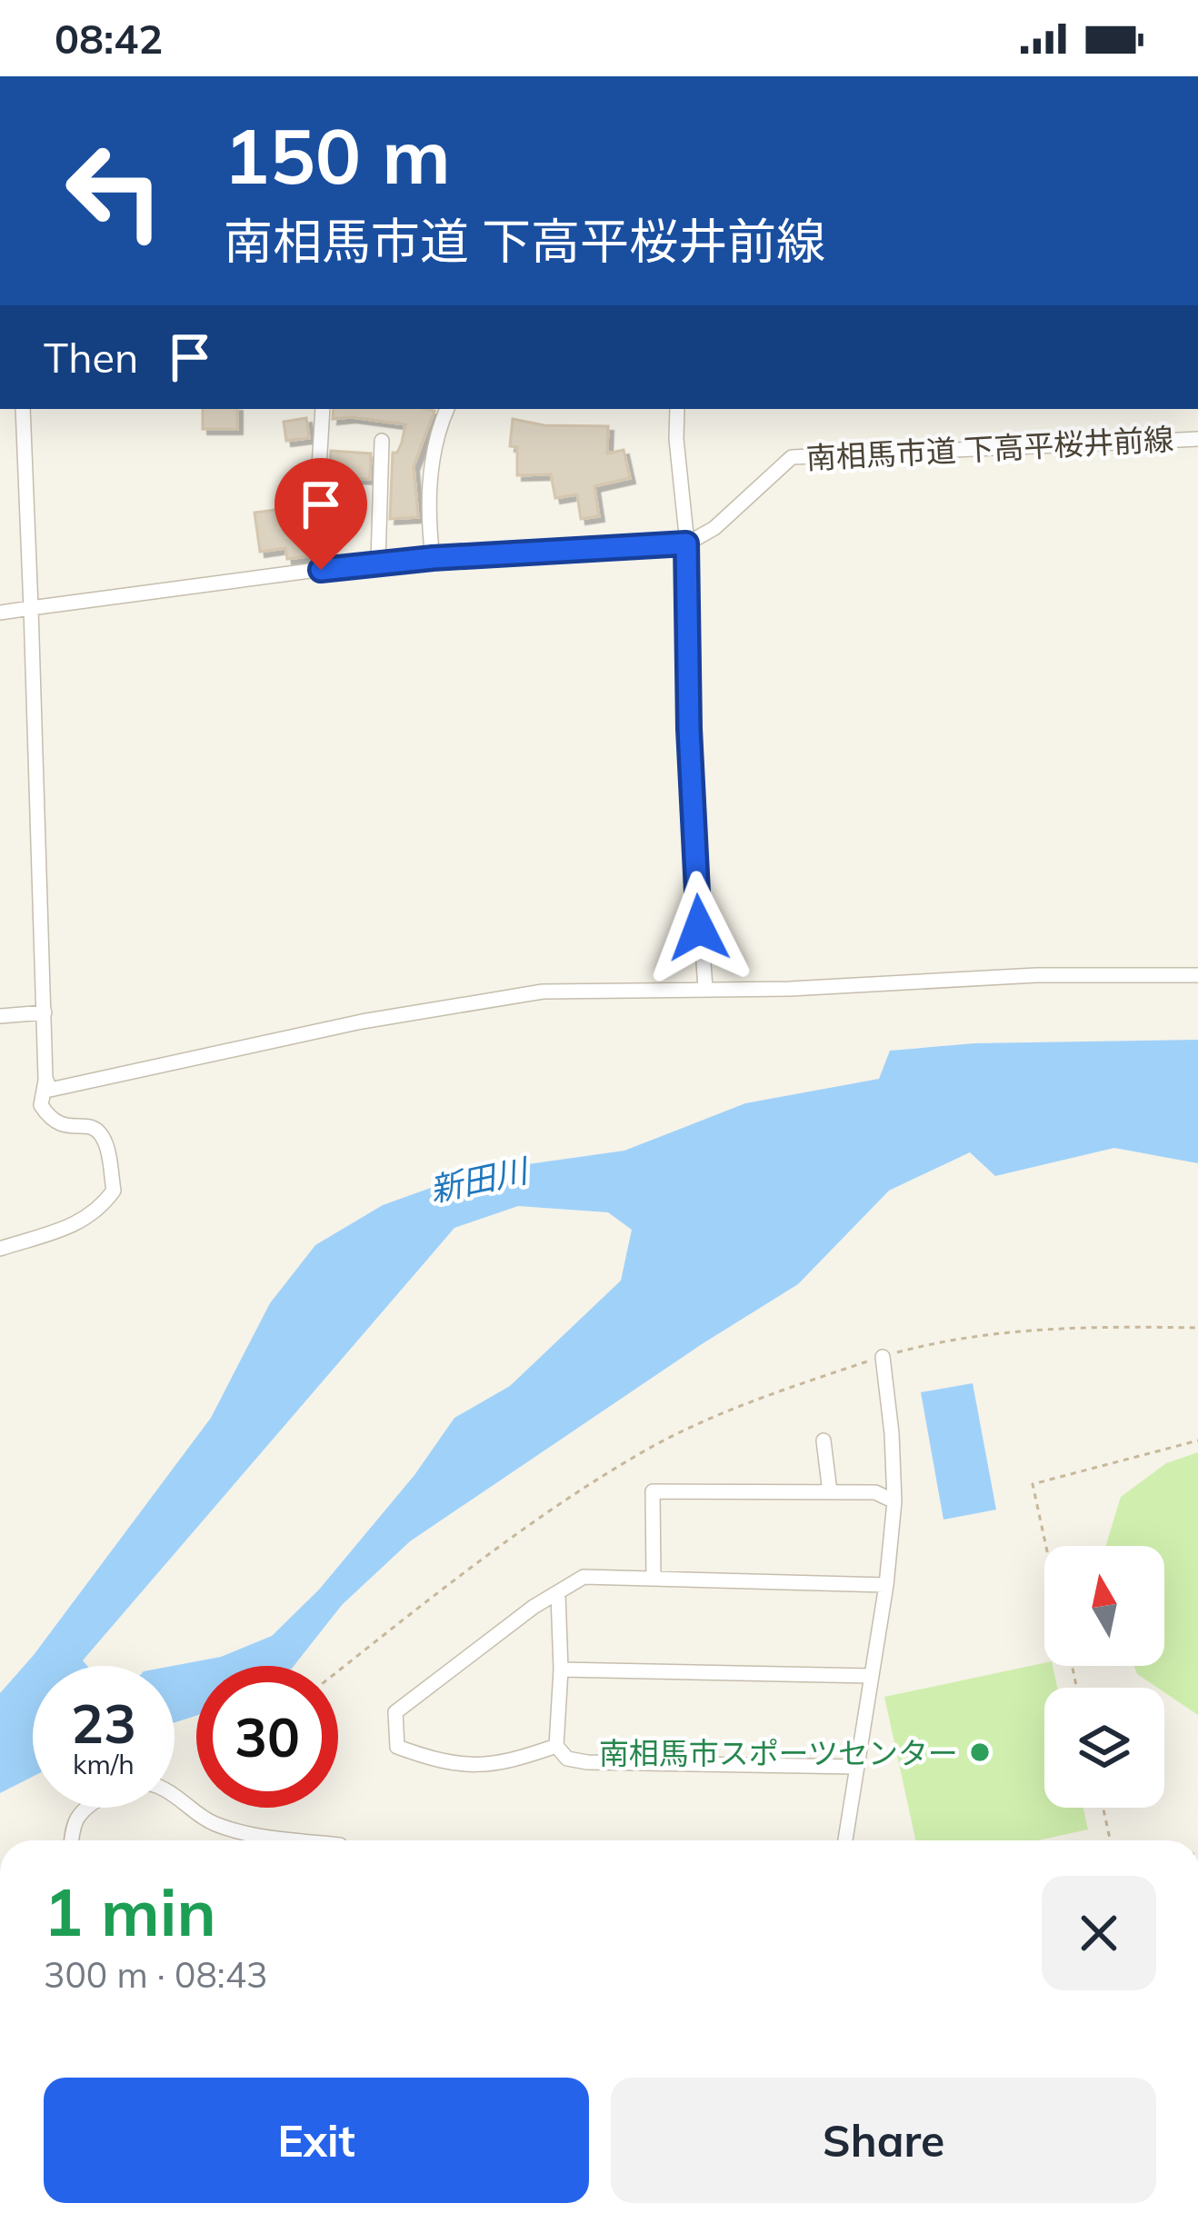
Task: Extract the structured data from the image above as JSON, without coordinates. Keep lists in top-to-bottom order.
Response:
{
  "streets": {
    "street": ["南相馬市道 下高平桜井前線"]
  },
  "water": ["新田川"],
  "places": ["南相馬市スポーツセンター"],
  "north": "top",
  "page": {
    "status": "08:42",
    "turn": ["150 m", "南相馬市道 下高平桜井前線"],
    "then": "Then",
    "speed": "23 km/h",
    "limit": "30",
    "heading": ["1 min", "300 m · 08:43"],
    "buttons": ["Exit", "Share"]
  }
}
